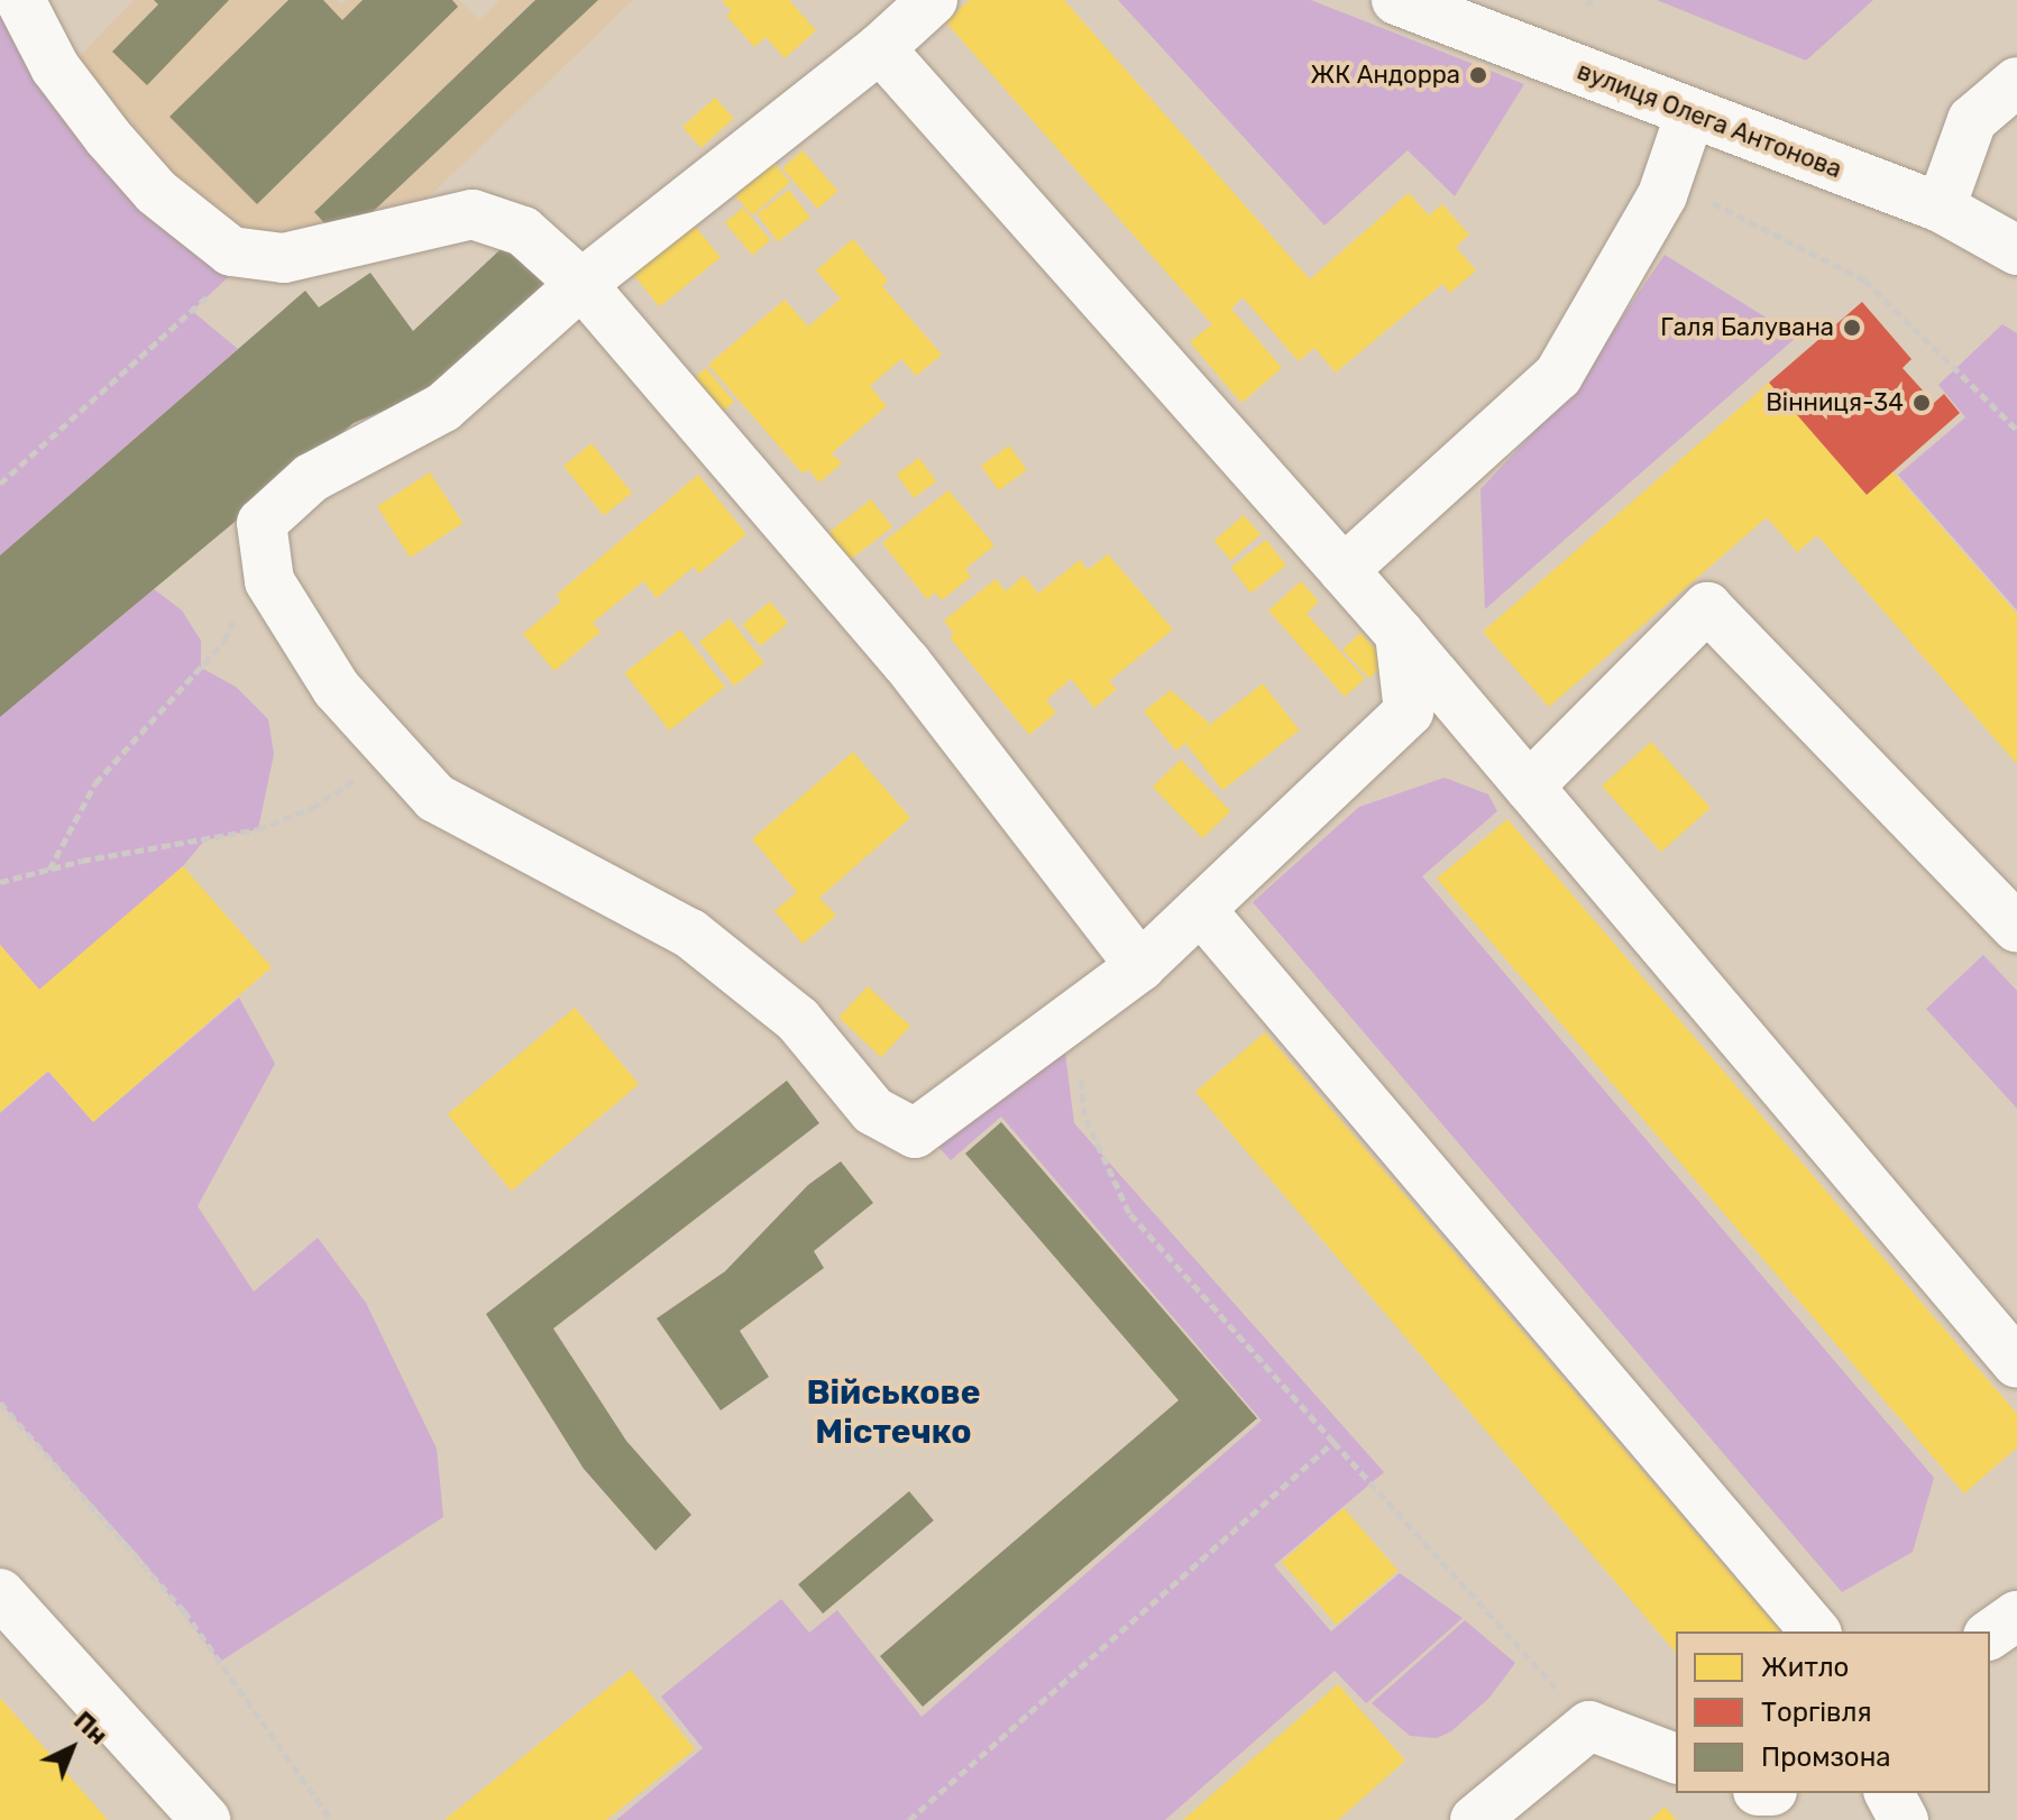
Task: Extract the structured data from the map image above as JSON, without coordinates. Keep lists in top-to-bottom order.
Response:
{
  "streets": {
    "street": ["вулиця Олега Антонова"]
  },
  "districts": ["Військове Містечко"],
  "places": ["ЖК Андорра", "Галя Балувана", "Вінниця-34"],
  "legend": ["Житло", "Торгівля", "Промзона"],
  "north": "top right"
}
